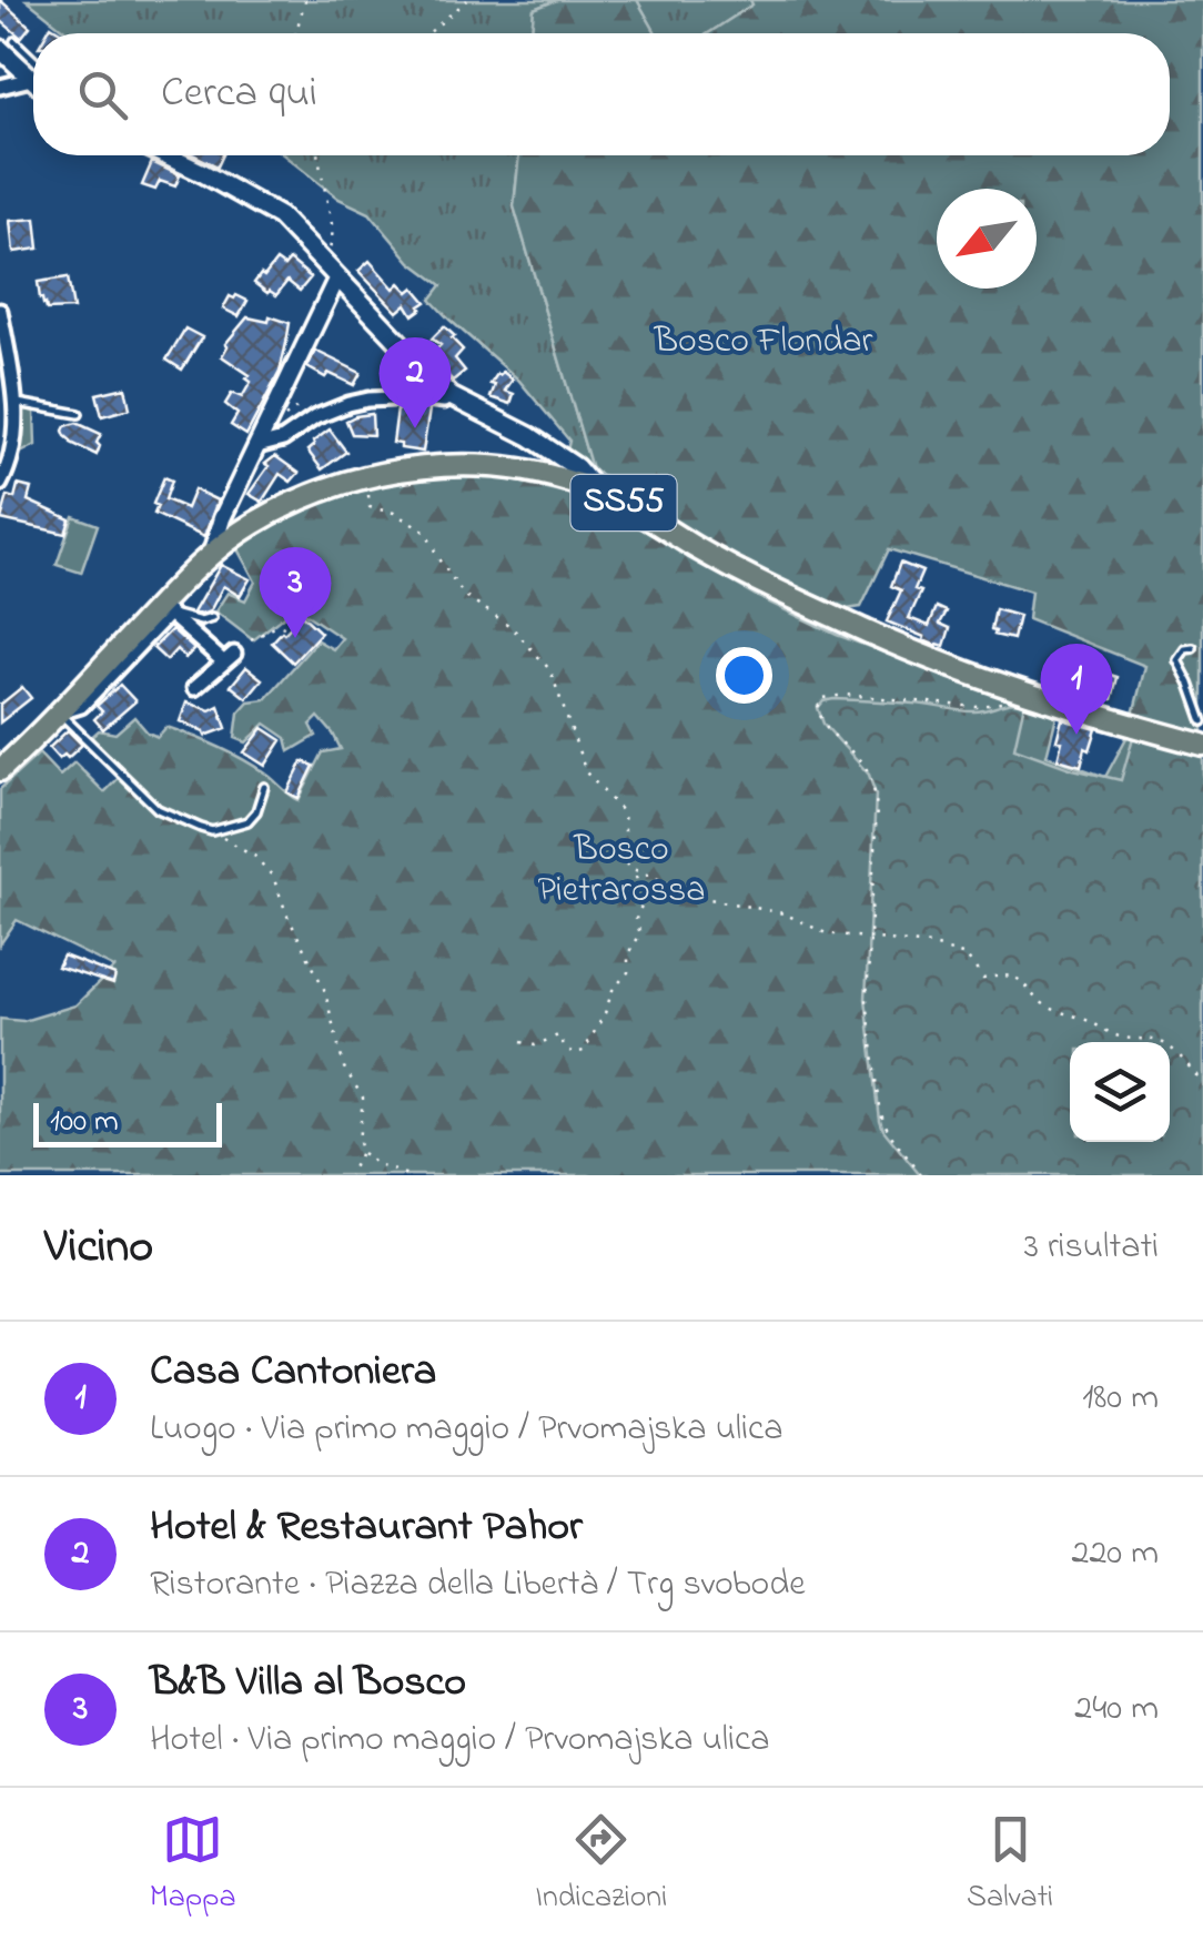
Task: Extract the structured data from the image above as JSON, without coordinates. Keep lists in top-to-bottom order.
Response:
{
  "streets": {
    "main road": ["SS55"]
  },
  "parks": ["Bosco Flondar", "Bosco Pietrarossa"],
  "scale_bar": "100 m",
  "north": "bottom left",
  "page": {
    "search": "Cerca qui",
    "pins": ["2", "3", "1"],
    "scale": "100 m",
    "heading": ["Vicino", "3 risultati"],
    "list": [
      {
        "mark": "1",
        "name": "Casa Cantoniera",
        "note": "Luogo · Via primo maggio / Prvomajska ulica",
        "value": "180 m"
      },
      {
        "mark": "2",
        "name": "Hotel & Restaurant Pahor",
        "note": "Ristorante · Piazza della Libertà / Trg svobode",
        "value": "220 m"
      },
      {
        "mark": "3",
        "name": "B&B Villa al Bosco",
        "note": "Hotel · Via primo maggio / Prvomajska ulica",
        "value": "240 m"
      }
    ],
    "nav": ["Mappa", "Indicazioni", "Salvati"]
  }
}
